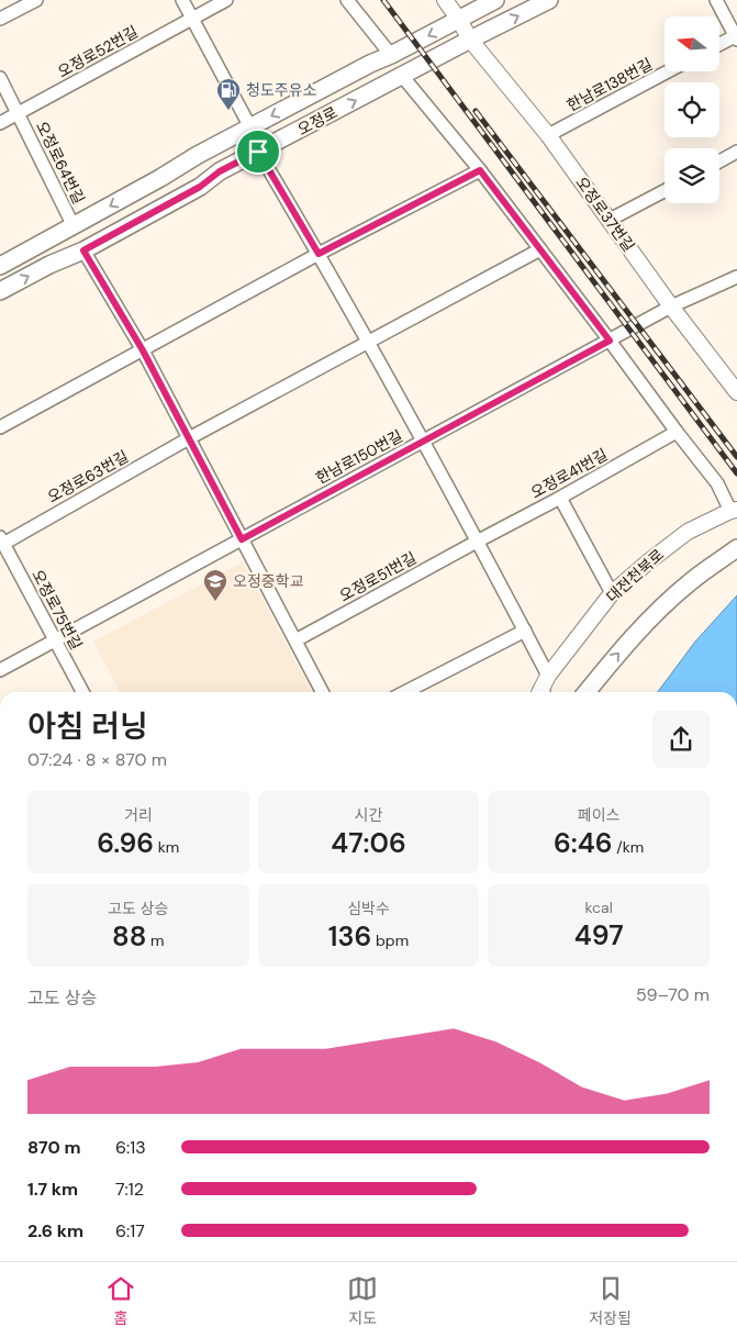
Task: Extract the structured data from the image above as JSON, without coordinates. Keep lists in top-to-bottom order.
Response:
{
  "streets": {
    "main road": ["오정로"],
    "street": [
      "오정로52번길",
      "한남로138번길",
      "오정로64번길",
      "오정로37번길",
      "한남로150번길",
      "오정로41번길",
      "오정로63번길",
      "대전천북로",
      "오정로51번길",
      "오정로75번길"
    ]
  },
  "crossings": [
    ["오정로52번길", "오정로64번길"],
    ["한남로138번길", "오정로37번길"],
    ["오정로", "오정로64번길"],
    ["오정로", "오정로37번길"],
    ["오정로37번길", "한남로150번길"],
    ["한남로150번길", "오정로75번길"],
    ["오정로41번길", "오정로51번길"],
    ["오정로63번길", "오정로75번길"]
  ],
  "places": {
    "fuel station": ["청도주유소"],
    "school or university": ["오정중학교"]
  },
  "north": "left",
  "page": {
    "heading": ["아침 러닝", "07:24 · 8 × 870 m"],
    "stats": [
      ["거리", "6.96 km"],
      ["시간", "47:06"],
      ["페이스", "6:46 /km"],
      ["고도 상승", "88 m"],
      ["심박수", "136 bpm"],
      ["kcal", "497"]
    ],
    "chart": ["고도 상승", "59–70 m"],
    "list": [
      {
        "name": "870 m",
        "note": "6:13"
      },
      {
        "name": "1.7 km",
        "note": "7:12"
      },
      {
        "name": "2.6 km",
        "note": "6:17"
      }
    ],
    "tabs": ["홈", "지도", "저장됨"]
  }
}
